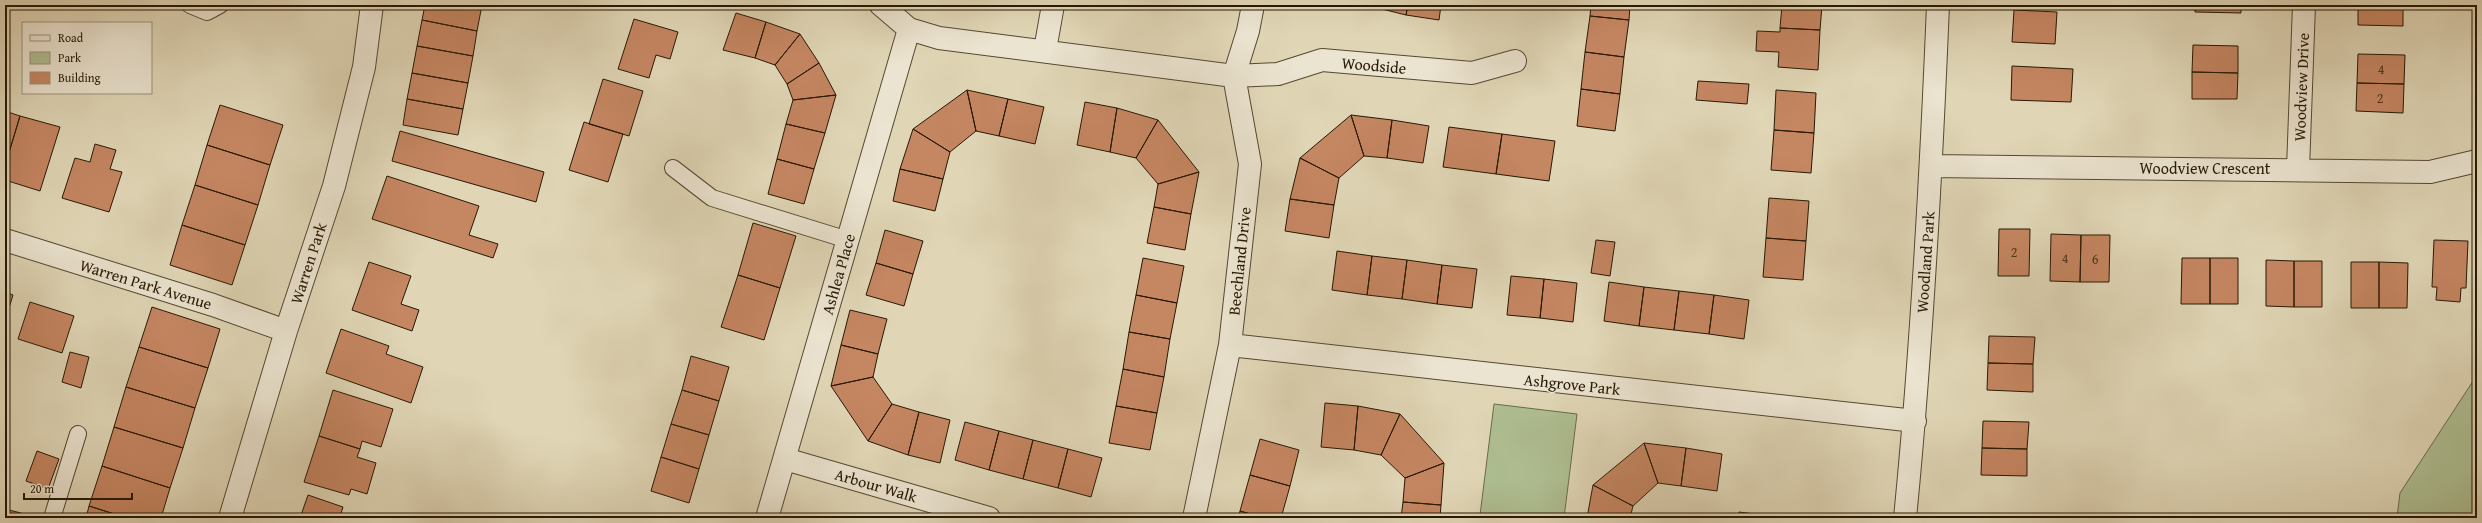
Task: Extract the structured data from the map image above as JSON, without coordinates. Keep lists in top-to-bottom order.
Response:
{
  "streets": {
    "street": [
      "Woodside",
      "Woodview Drive",
      "Woodview Crescent",
      "Beechland Drive",
      "Woodland Park",
      "Warren Park",
      "Ashlea Place",
      "Warren Park Avenue",
      "Ashgrove Park",
      "Arbour Walk"
    ]
  },
  "crossings": [
    ["Woodside", "Beechland Drive"],
    ["Woodside", "Ashlea Place"],
    ["Woodview Drive", "Woodview Crescent"],
    ["Woodview Crescent", "Woodland Park"],
    ["Beechland Drive", "Ashgrove Park"],
    ["Woodland Park", "Ashgrove Park"],
    ["Warren Park", "Warren Park Avenue"],
    ["Ashlea Place", "Arbour Walk"]
  ],
  "house_numbers": [
    "4",
    "2",
    "2",
    "4",
    "6"
  ],
  "legend": ["Road", "Park", "Building"],
  "scale_bar": "20 m"
}
